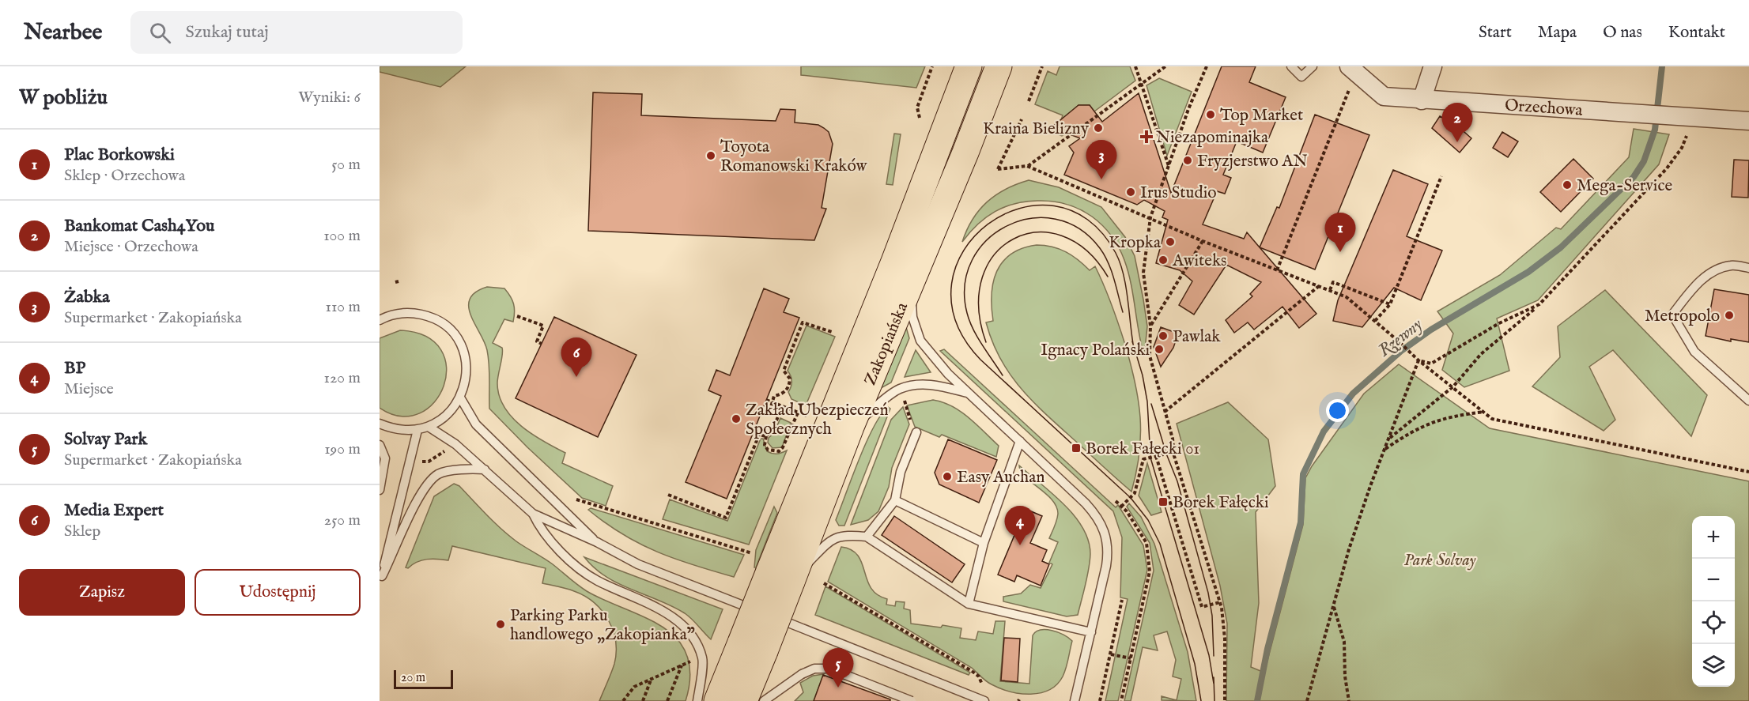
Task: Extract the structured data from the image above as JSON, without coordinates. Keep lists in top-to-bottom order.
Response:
{
  "streets": {
    "main road": ["Zakopiańska"],
    "street": ["Orzechowa"]
  },
  "water": ["Rzewny"],
  "parks": ["Park Solvay"],
  "places": {
    "other": [
      "Top Market",
      "Kraina Bielizny",
      "Toyota Romanowski Kraków",
      "Fryzjerstwo AN",
      "Mega-Service",
      "Irus Studio",
      "Kropka",
      "Awiteks",
      "Metropolo",
      "Pawlak",
      "Ignacy Polański",
      "Zakład Ubezpieczeń Społecznych",
      "Easy Auchan",
      "Parking Parku handlowego „Zakopianka”"
    ],
    "health": ["Niezapominajka"],
    "transit": ["Borek Fałęcki 01", "Borek Fałęcki"]
  },
  "scale_bar": "20 m",
  "page": {
    "header": "Nearbee",
    "search": "Szukaj tutaj",
    "nav": [
      "Start",
      "Mapa",
      "O nas",
      "Kontakt"
    ],
    "heading": ["W pobliżu", "Wyniki: 6"],
    "pins": [
      "2",
      "3",
      "1",
      "6",
      "4",
      "5"
    ],
    "list": [
      {
        "mark": "1",
        "name": "Plac Borkowski",
        "note": "Sklep · Orzechowa",
        "value": "50 m"
      },
      {
        "mark": "2",
        "name": "Bankomat Cash4You",
        "note": "Miejsce · Orzechowa",
        "value": "100 m"
      },
      {
        "mark": "3",
        "name": "Żabka",
        "note": "Supermarket · Zakopiańska",
        "value": "110 m"
      },
      {
        "mark": "4",
        "name": "BP",
        "note": "Miejsce",
        "value": "120 m"
      },
      {
        "mark": "5",
        "name": "Solvay Park",
        "note": "Supermarket · Zakopiańska",
        "value": "190 m"
      },
      {
        "mark": "6",
        "name": "Media Expert",
        "note": "Sklep",
        "value": "250 m"
      }
    ],
    "map_buttons": ["+", "−"],
    "buttons": ["Zapisz", "Udostępnij"],
    "scale": "20 m"
  }
}
